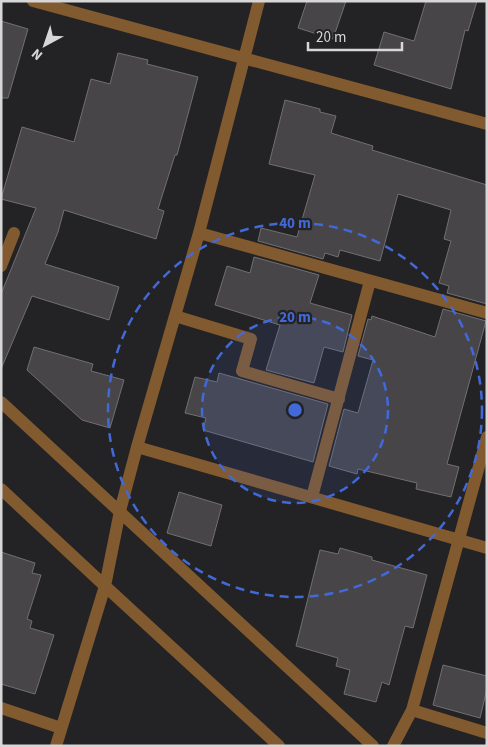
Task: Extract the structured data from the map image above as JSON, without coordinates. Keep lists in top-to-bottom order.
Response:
{
  "scale_bar": "20 m",
  "north": "bottom left",
  "rings": ["40 m", "20 m"]
}
